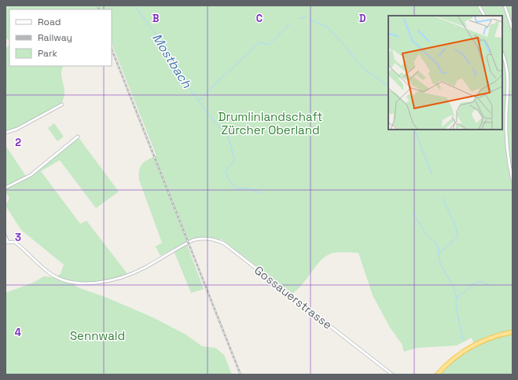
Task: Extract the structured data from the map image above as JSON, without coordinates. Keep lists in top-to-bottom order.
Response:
{
  "streets": {
    "street": ["Gossauerstrasse"]
  },
  "water": ["Mostbach"],
  "parks": ["Drumlinlandschaft Zürcher Oberland", "Sennwald"],
  "legend": ["Road", "Railway", "Park"],
  "grid": {
    "columns": ["B", "C", "D"],
    "rows": ["2", "3", "4"]
  }
}
